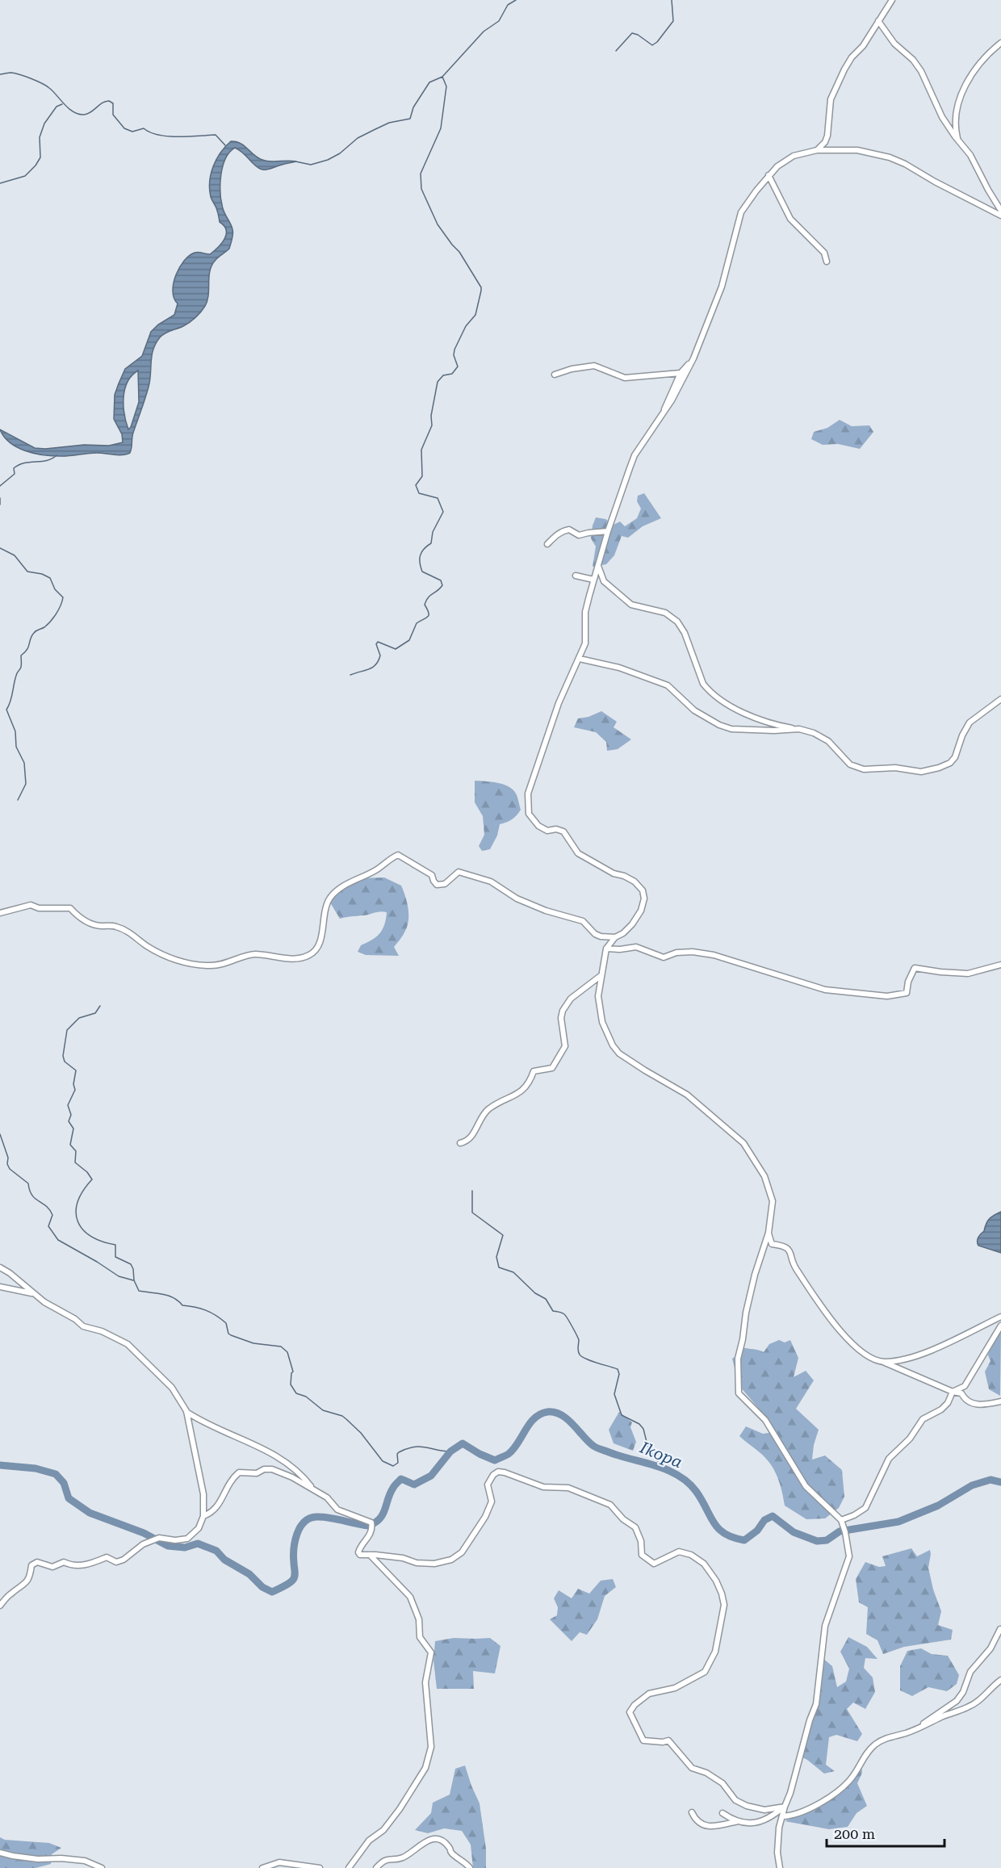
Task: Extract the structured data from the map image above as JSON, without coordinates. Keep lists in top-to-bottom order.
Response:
{
  "water": ["Ikopa"],
  "scale_bar": "200 m"
}
